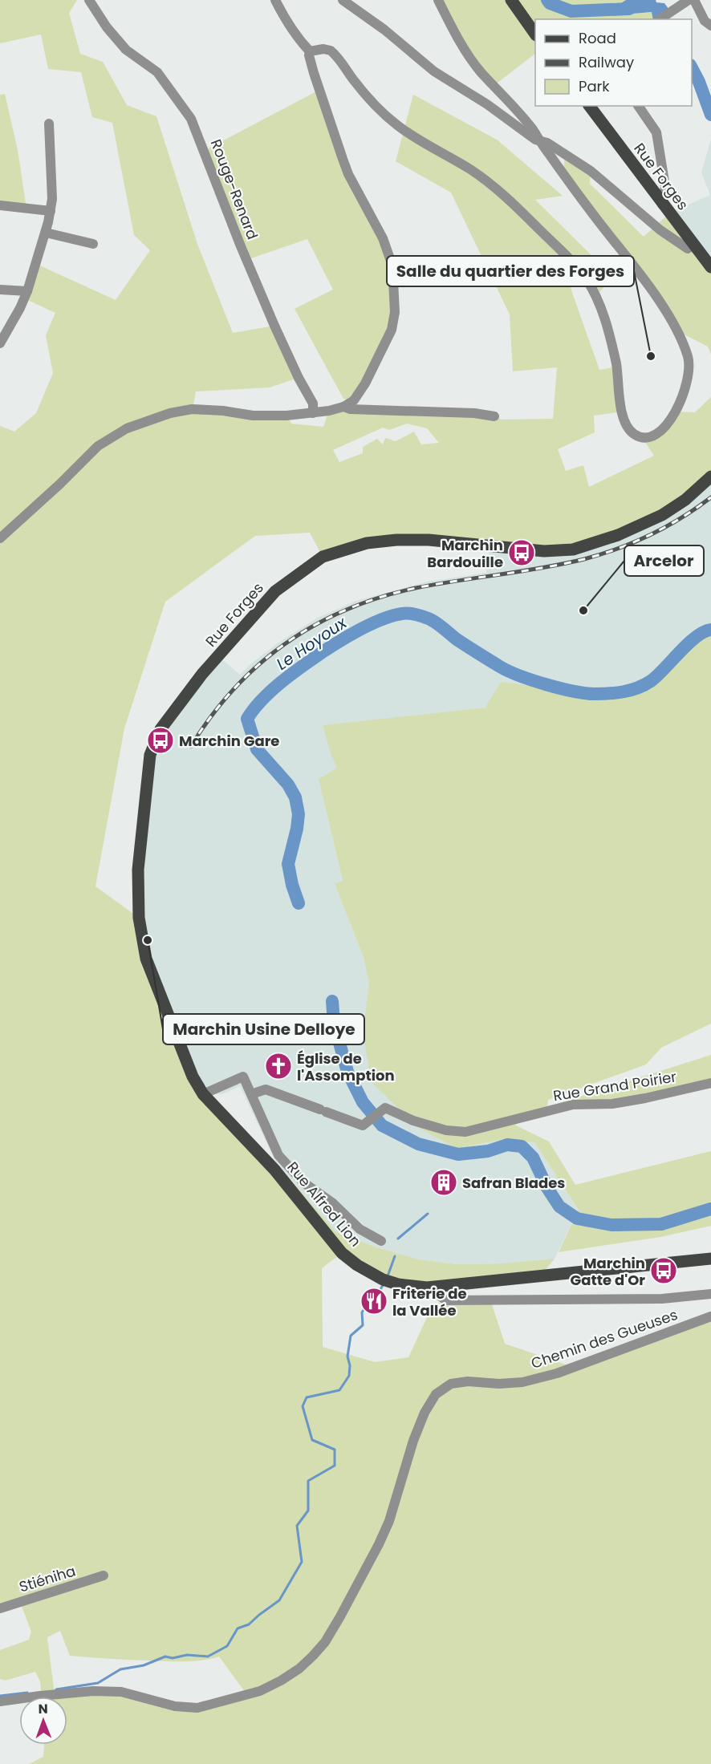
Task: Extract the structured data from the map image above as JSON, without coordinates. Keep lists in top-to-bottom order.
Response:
{
  "streets": {
    "main road": ["Rue Forges", "Rue Alfred Lion"],
    "street": [
      "Rouge-Renard",
      "Rue Grand Poirier",
      "Chemin des Gueuses",
      "Stiéniha"
    ]
  },
  "crossings": [
    ["Rue Forges", "Rue Alfred Lion"],
    ["Rue Grand Poirier", "Rue Alfred Lion"],
    ["Rue Alfred Lion", "Chemin des Gueuses"]
  ],
  "water": ["Le Hoyoux"],
  "places": {
    "other": ["Salle du quartier des Forges", "Arcelor", "Marchin Usine Delloye"],
    "bus stop": ["Marchin Bardouille", "Marchin Gare", "Marchin Gatte d'Or"],
    "church": ["Église de l'Assomption"],
    "building": ["Safran Blades"],
    "restaurant": ["Friterie de la Vallée"]
  },
  "legend": ["Road", "Railway", "Park"],
  "north": "top"
}
